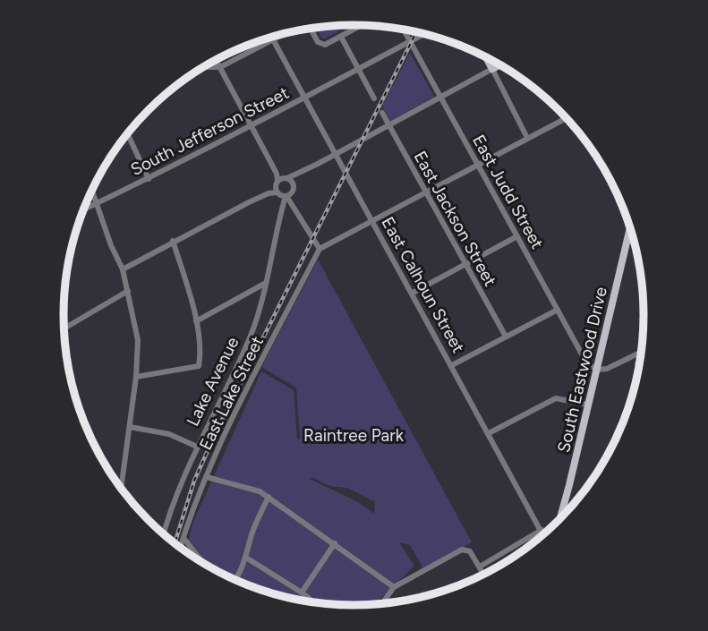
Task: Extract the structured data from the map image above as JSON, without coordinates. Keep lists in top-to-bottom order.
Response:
{
  "streets": {
    "main road": ["South Eastwood Drive"],
    "street": [
      "South Jefferson Street",
      "East Judd Street",
      "East Jackson Street",
      "East Calhoun Street",
      "Lake Avenue",
      "East Lake Street"
    ]
  },
  "crossings": [
    ["South Jefferson Street", "East Judd Street"],
    ["South Jefferson Street", "East Calhoun Street"],
    ["East Judd Street", "South Eastwood Drive"]
  ],
  "parks": ["Raintree Park"]
}
